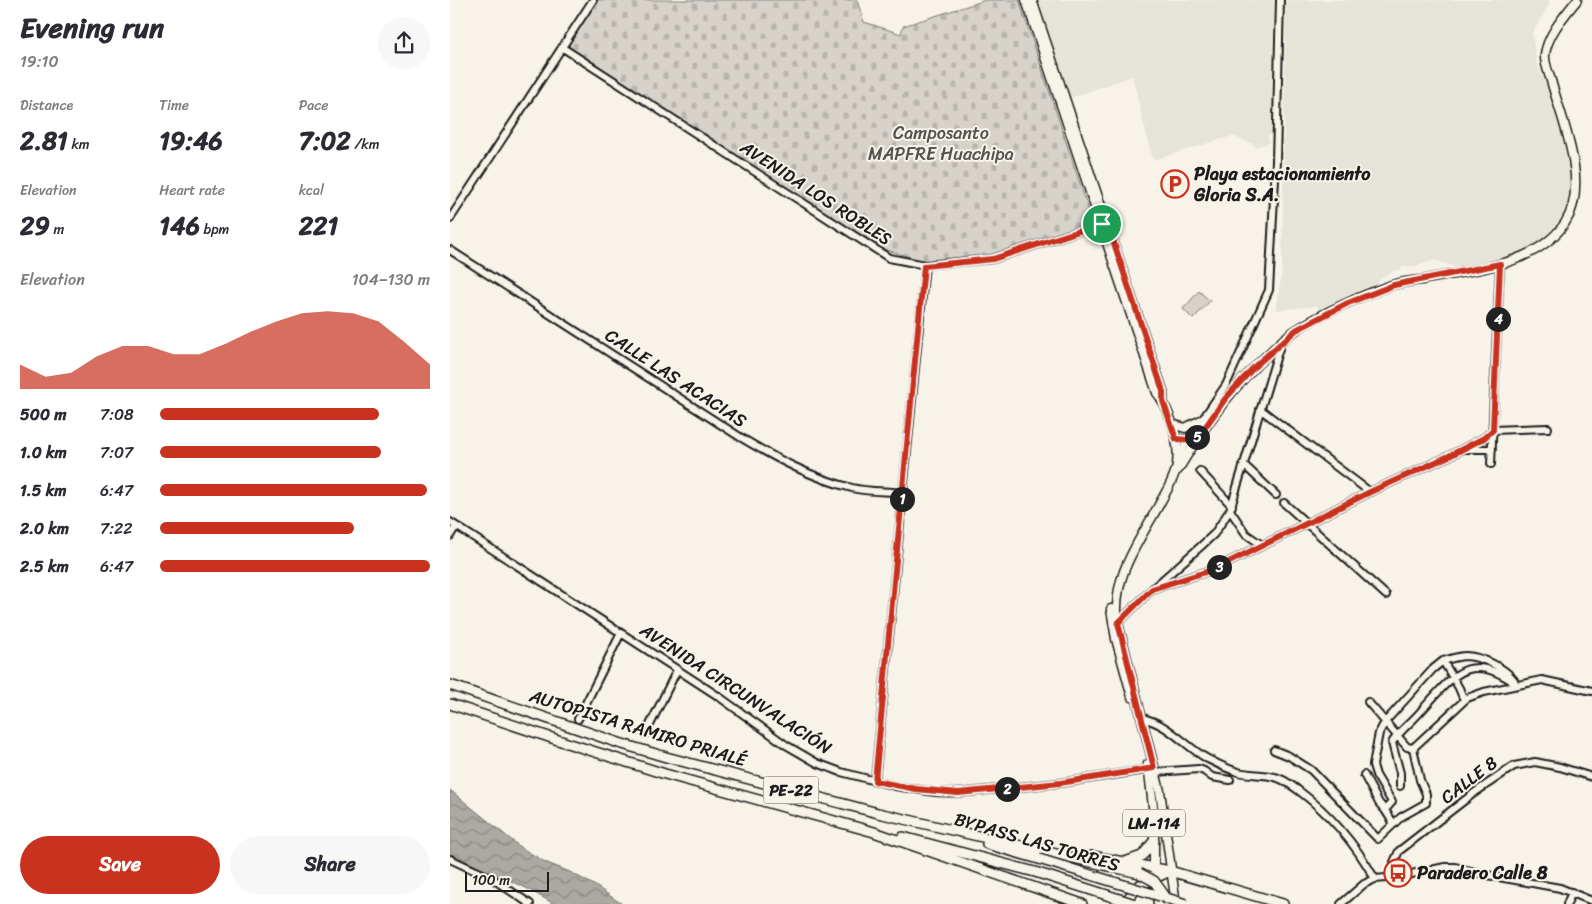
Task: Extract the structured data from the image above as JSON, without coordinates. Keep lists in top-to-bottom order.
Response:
{
  "streets": {
    "highway": ["AUTOPISTA RAMIRO PRIALÉ", "PE-22", "BYPASS LAS TORRES"],
    "main road": ["LM-114"],
    "street": [
      "AVENIDA LOS ROBLES",
      "CALLE LAS ACACIAS",
      "AVENIDA CIRCUNVALACIÓN",
      "CALLE 8"
    ]
  },
  "crossings": [
    ["AVENIDA CIRCUNVALACIÓN", "LM-114"],
    ["AUTOPISTA RAMIRO PRIALÉ", "BYPASS LAS TORRES"]
  ],
  "parks": ["Camposanto MAPFRE Huachipa"],
  "places": {
    "parking": ["Playa estacionamiento Gloria S.A."],
    "bus stop": ["Paradero Calle 8"]
  },
  "scale_bar": "100 m",
  "page": {
    "heading": ["Evening run", "19:10"],
    "stats": [
      ["Distance", "2.81 km"],
      ["Time", "19:46"],
      ["Pace", "7:02 /km"],
      ["Elevation", "29 m"],
      ["Heart rate", "146 bpm"],
      ["kcal", "221"]
    ],
    "chart": ["Elevation", "104–130 m"],
    "pins": [
      "4",
      "5",
      "1",
      "3",
      "2"
    ],
    "list": [
      {
        "name": "500 m",
        "note": "7:08"
      },
      {
        "name": "1.0 km",
        "note": "7:07"
      },
      {
        "name": "1.5 km",
        "note": "6:47"
      },
      {
        "name": "2.0 km",
        "note": "7:22"
      },
      {
        "name": "2.5 km",
        "note": "6:47"
      }
    ],
    "buttons": ["Save", "Share"],
    "scale": "100 m"
  }
}
